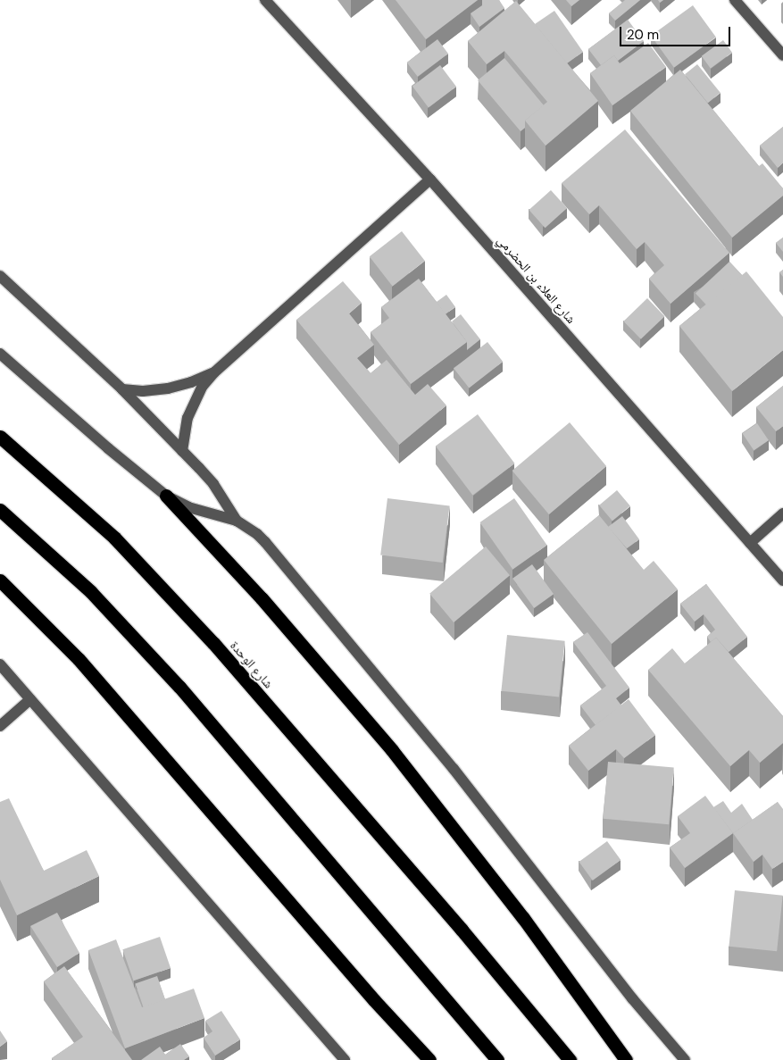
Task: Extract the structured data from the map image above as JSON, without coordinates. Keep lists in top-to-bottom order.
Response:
{
  "streets": {
    "highway": ["شارع الوحدة"],
    "street": ["شارع العلاء بن الحضرمي"]
  },
  "scale_bar": "20 m"
}
